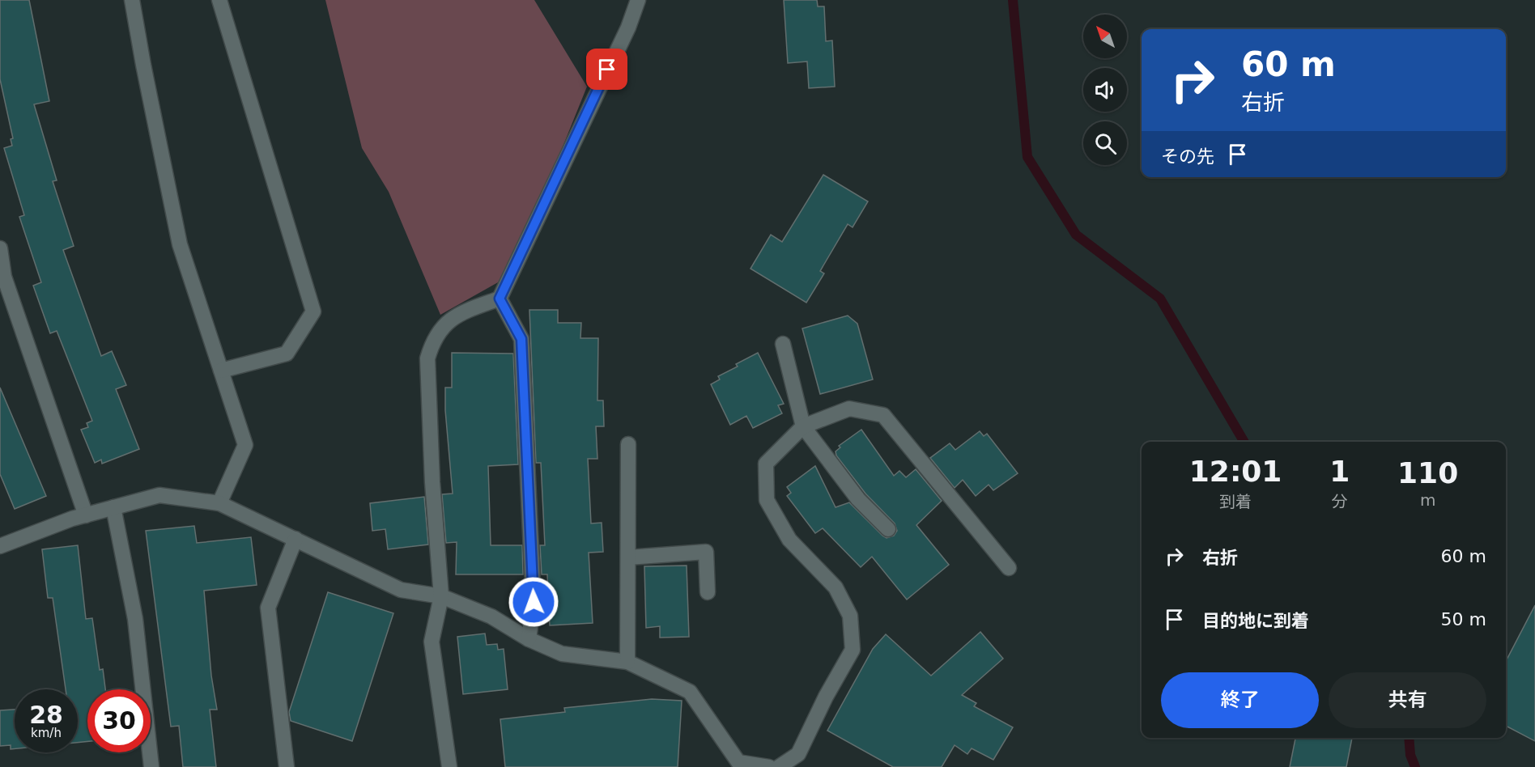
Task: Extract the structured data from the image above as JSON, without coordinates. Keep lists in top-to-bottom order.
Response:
{
  "north": "top left",
  "page": {
    "turn": ["60 m", "右折"],
    "then": "その先",
    "eta": [
      "12:01",
      "到着",
      "1",
      "分",
      "110",
      "m"
    ],
    "list": [
      {
        "name": "右折",
        "value": "60 m"
      },
      {
        "name": "目的地に到着",
        "value": "50 m"
      }
    ],
    "buttons": ["終了", "共有"],
    "speed": "28 km/h",
    "limit": "30"
  }
}
